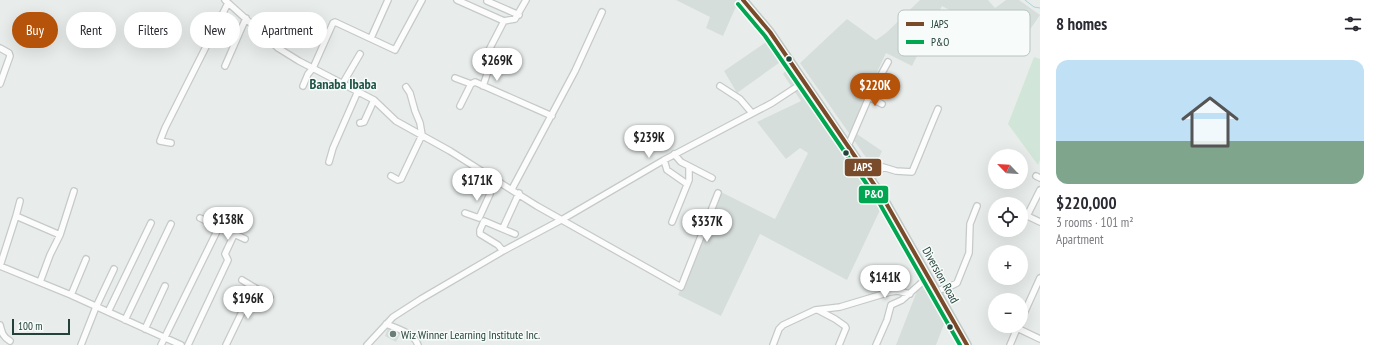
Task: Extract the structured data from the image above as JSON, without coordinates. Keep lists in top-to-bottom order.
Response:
{
  "streets": {
    "highway": ["Diversion Road"]
  },
  "districts": ["Banaba Ibaba"],
  "places": ["Wiz Winner Learning Institute Inc."],
  "lines": ["transit line JAPS", "transit line P&O"],
  "legend": ["JAPS", "P&O"],
  "scale_bar": "100 m",
  "north": "top left",
  "page": {
    "heading": "8 homes",
    "chip": [
      "Buy",
      "Rent",
      "Filters",
      "New",
      "Apartment"
    ],
    "price": [
      "$269K",
      "$220K",
      "$239K",
      "$171K",
      "$138K",
      "$337K",
      "$141K",
      "$196K"
    ],
    "list": [
      {
        "name": "$220,000",
        "note": "3 rooms · 101 m² · Apartment"
      }
    ],
    "map_buttons": ["+", "−"],
    "scale": "100 m"
  }
}
